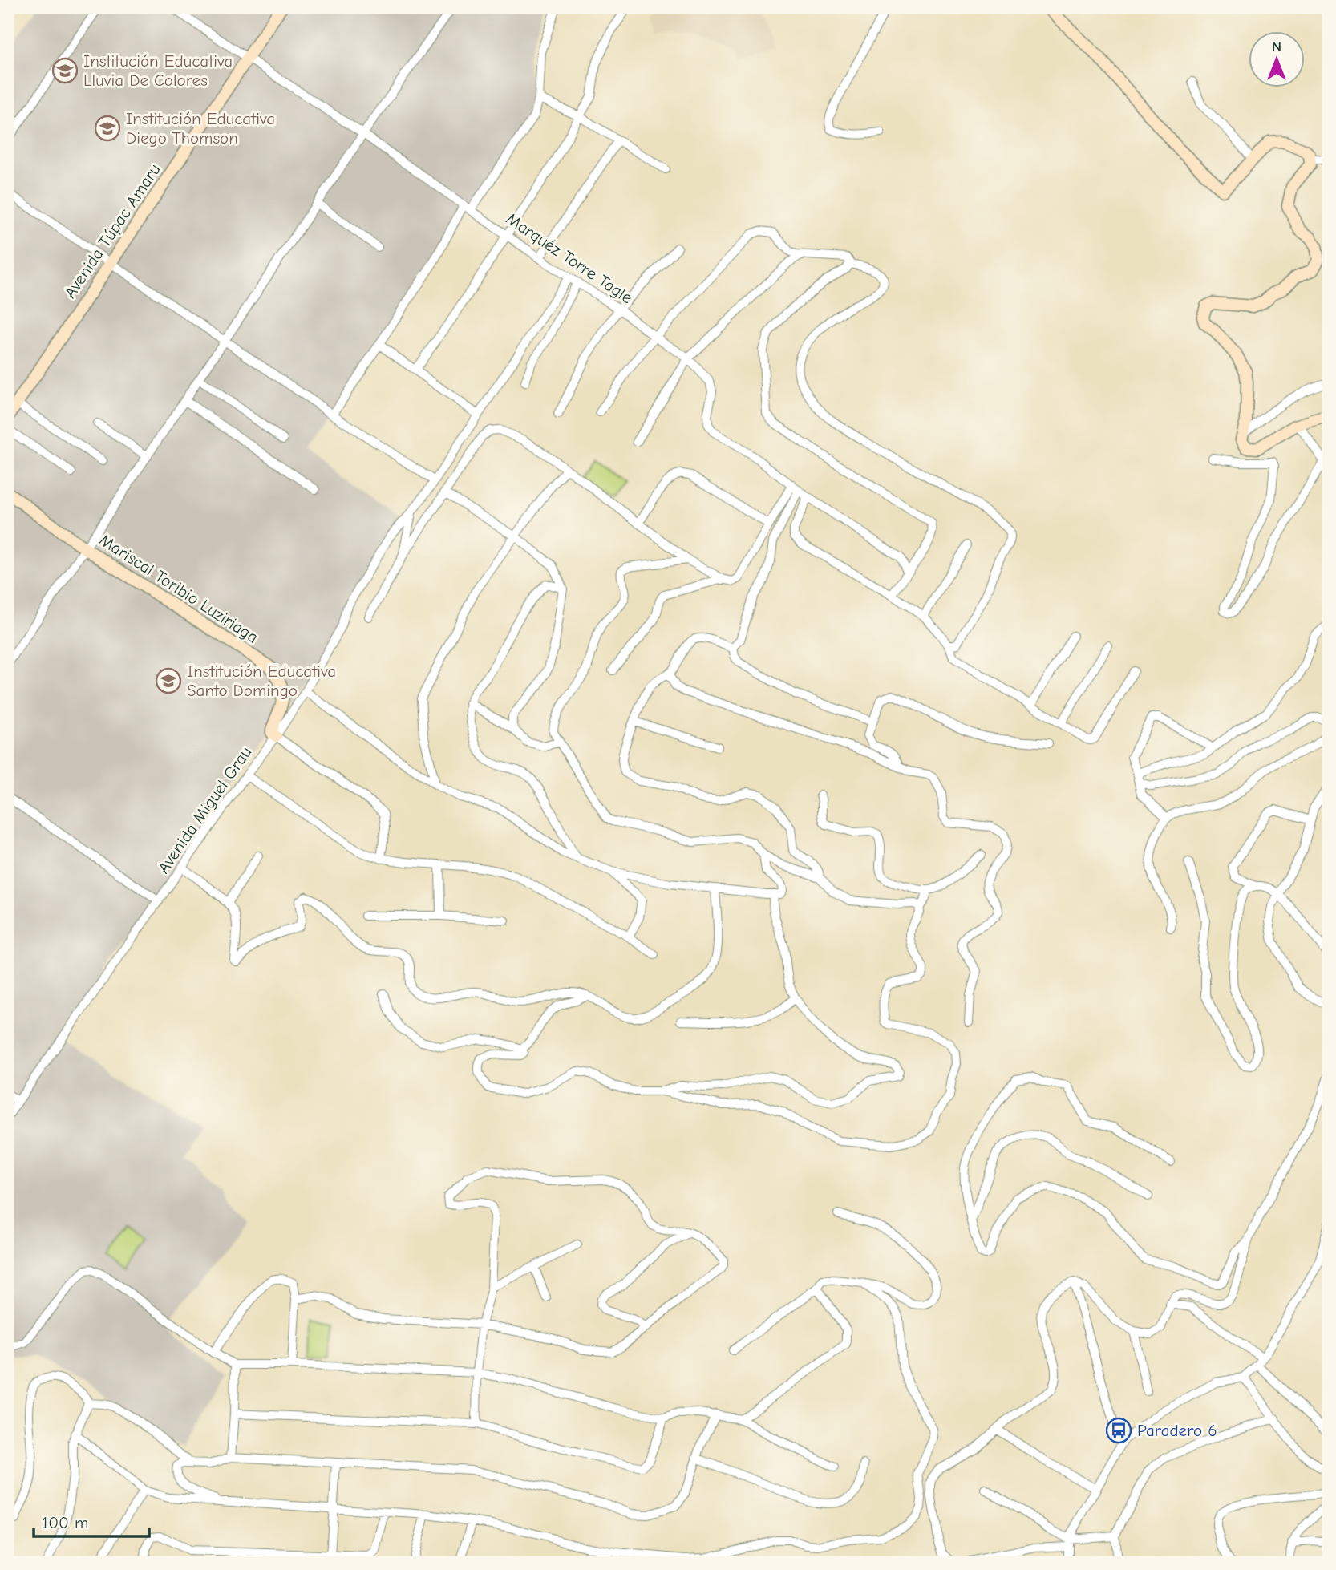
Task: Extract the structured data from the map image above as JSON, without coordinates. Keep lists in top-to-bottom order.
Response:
{
  "streets": {
    "street": [
      "Avenida Túpac Amaru",
      "Marquéz Torre Tagle",
      "Mariscal Toribio Luziriaga",
      "Avenida Miguel Grau"
    ]
  },
  "crossings": [
    ["Avenida Túpac Amaru", "Marquéz Torre Tagle"],
    ["Marquéz Torre Tagle", "Avenida Miguel Grau"],
    ["Mariscal Toribio Luziriaga", "Avenida Miguel Grau"]
  ],
  "places": {
    "school or university": ["Institución Educativa Lluvia De Colores", "Institución Educativa Diego Thomson", "Institución Educativa Santo Domingo"],
    "bus stop": ["Paradero 6"]
  },
  "scale_bar": "100 m",
  "north": "top"
}
